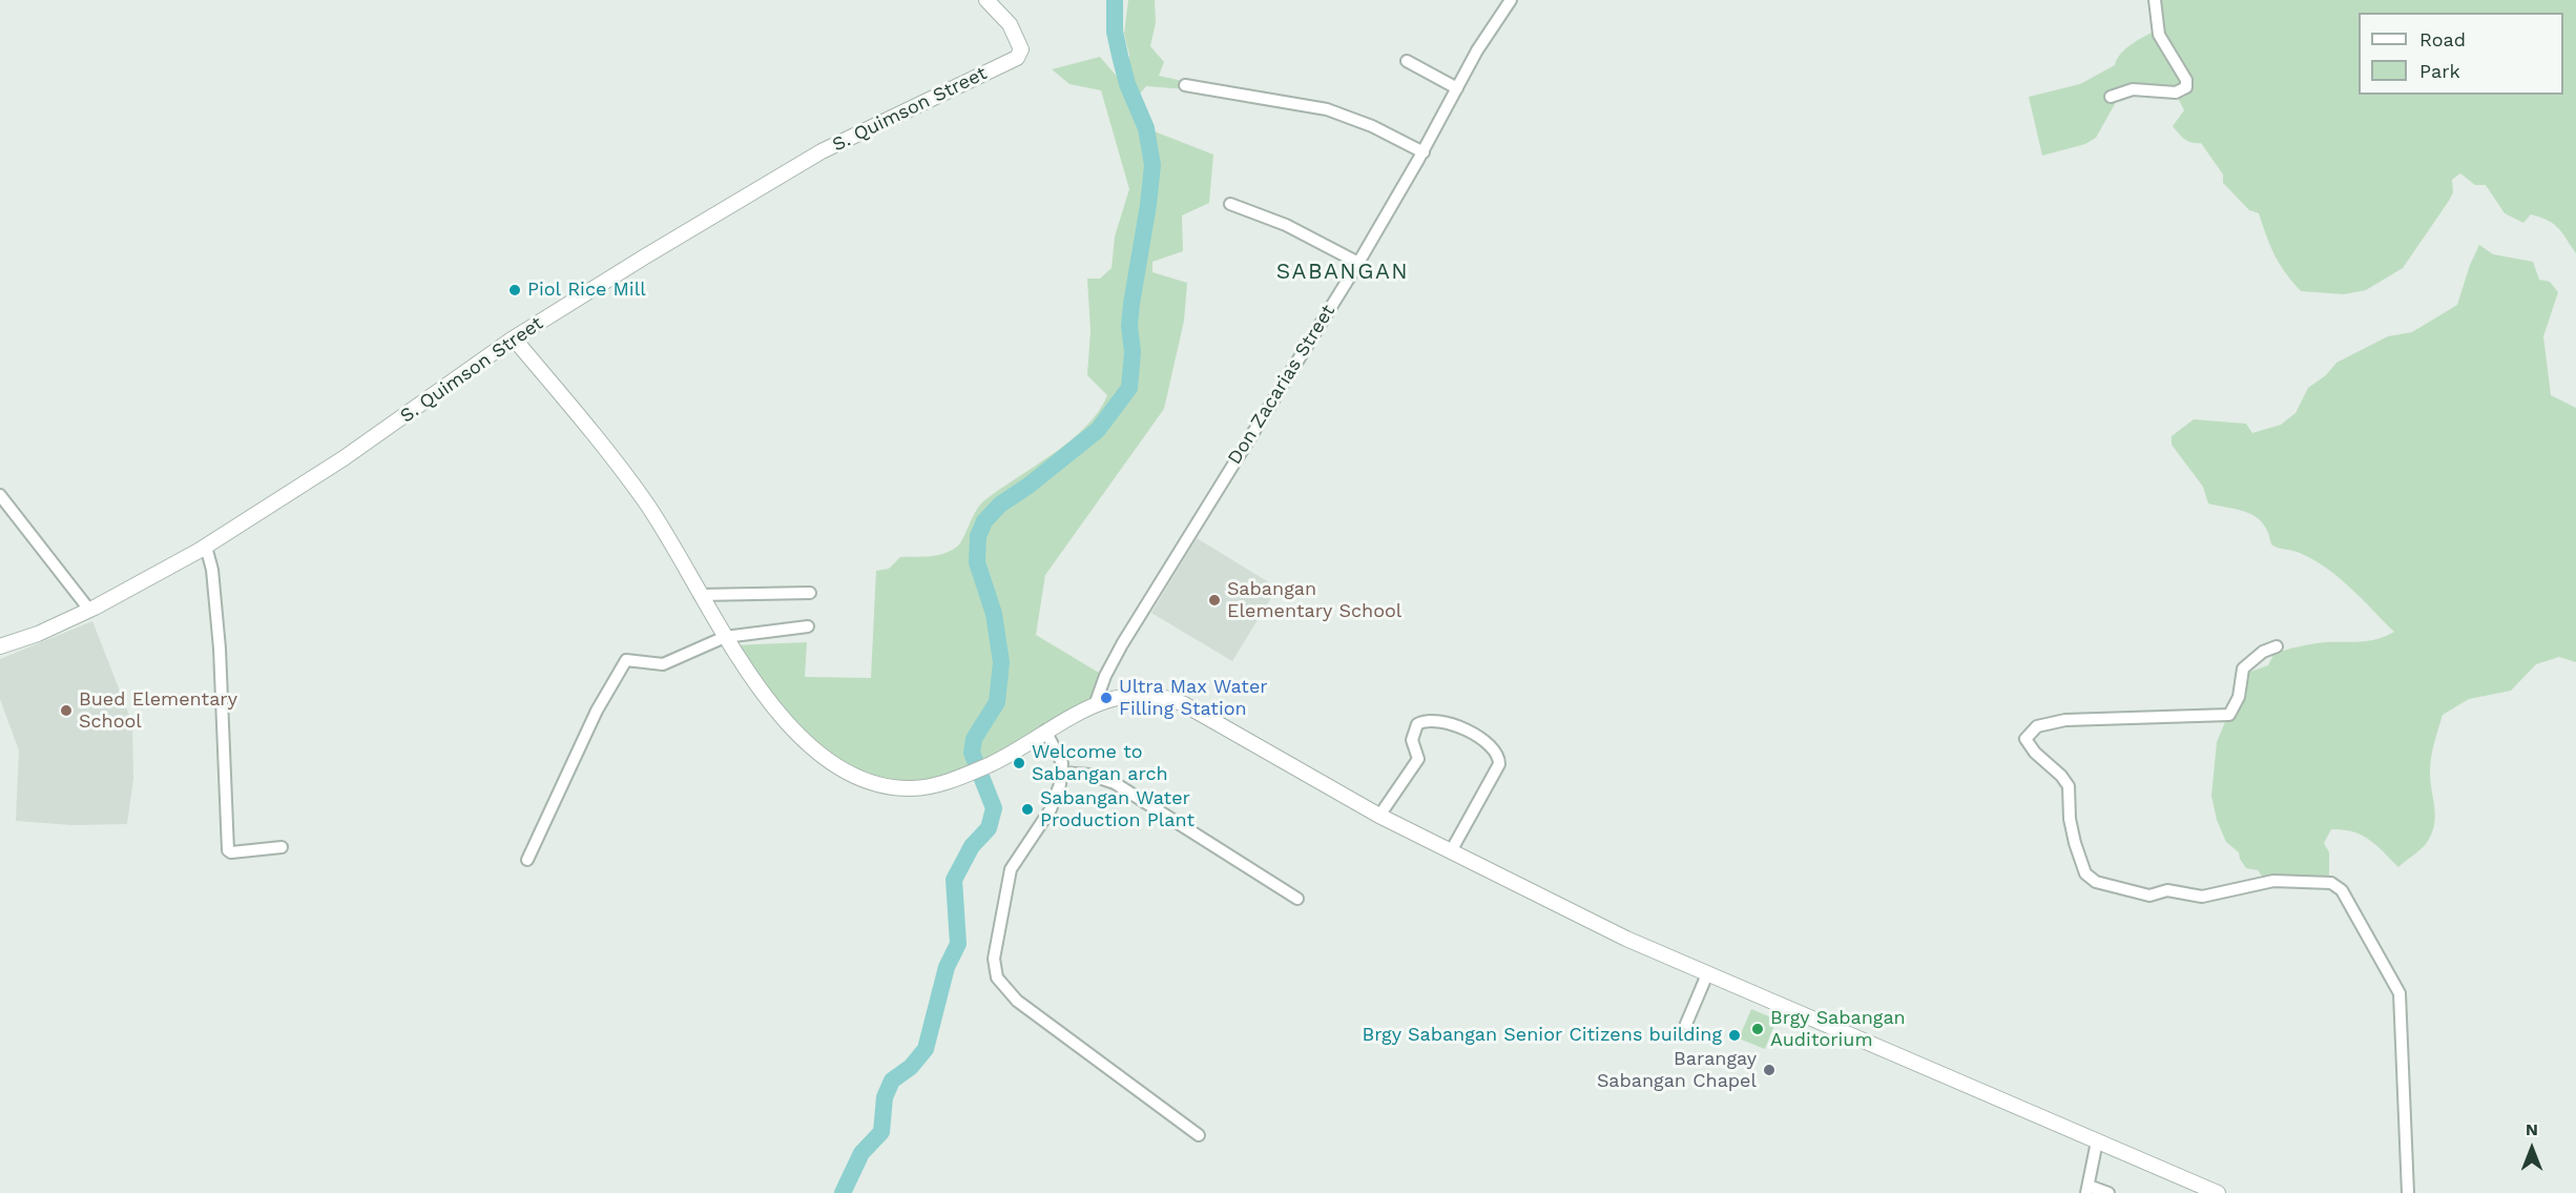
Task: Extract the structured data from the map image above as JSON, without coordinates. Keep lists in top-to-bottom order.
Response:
{
  "streets": {
    "street": ["S. Quimson Street", "Don Zacarias Street"]
  },
  "districts": ["SABANGAN"],
  "places": [
    "Piol Rice Mill",
    "Sabangan Elementary School",
    "Ultra Max Water Filling Station",
    "Bued Elementary School",
    "Welcome to Sabangan arch",
    "Sabangan Water Production Plant",
    "Brgy Sabangan Auditorium",
    "Brgy Sabangan Senior Citizens building",
    "Barangay Sabangan Chapel"
  ],
  "legend": ["Road", "Park"],
  "north": "top"
}
